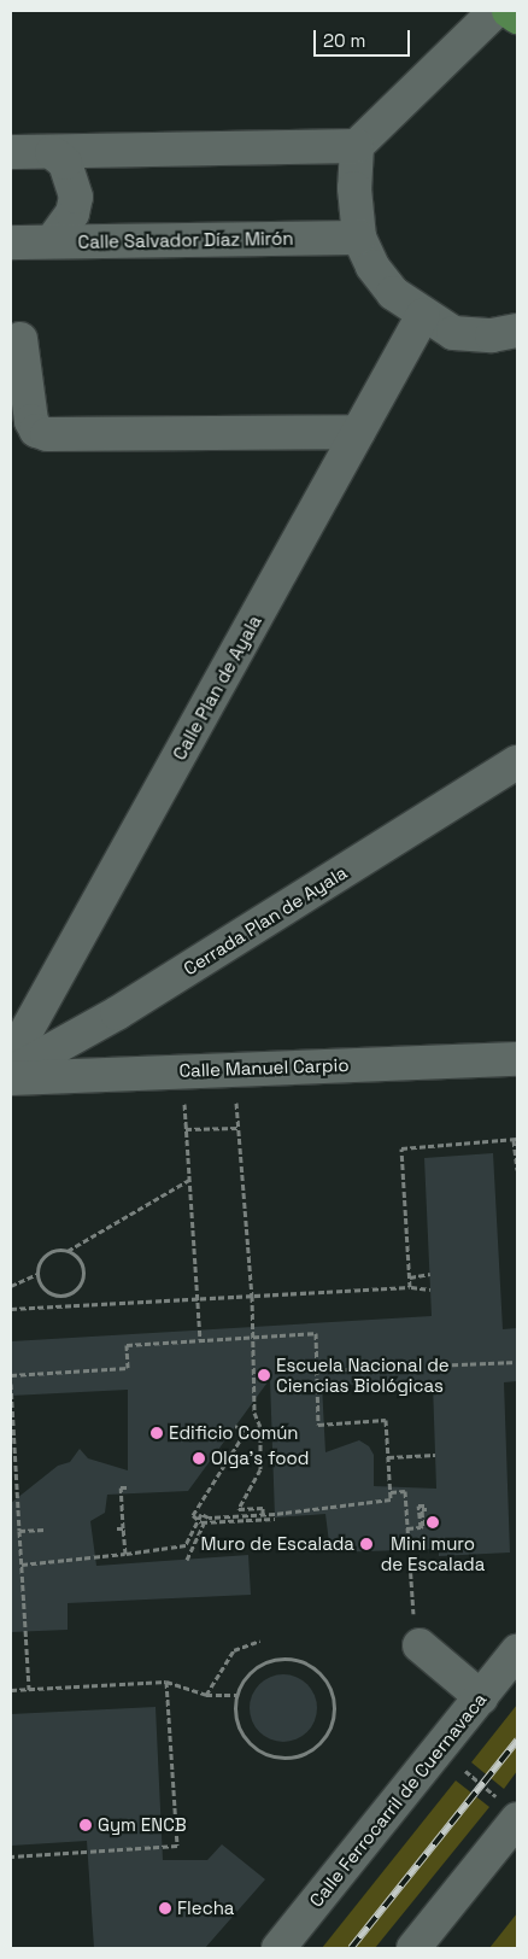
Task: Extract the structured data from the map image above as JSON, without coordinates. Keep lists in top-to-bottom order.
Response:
{
  "streets": {
    "street": [
      "Calle Salvador Díaz Mirón",
      "Calle Plan de Ayala",
      "Cerrada Plan de Ayala",
      "Calle Manuel Carpio",
      "Calle Ferrocarril de Cuernavaca"
    ]
  },
  "places": [
    "Escuela Nacional de Ciencias Biológicas",
    "Edificio Común",
    "Olga's food",
    "Mini muro de Escalada",
    "Muro de Escalada",
    "Gym ENCB",
    "Flecha"
  ],
  "scale_bar": "20 m"
}
